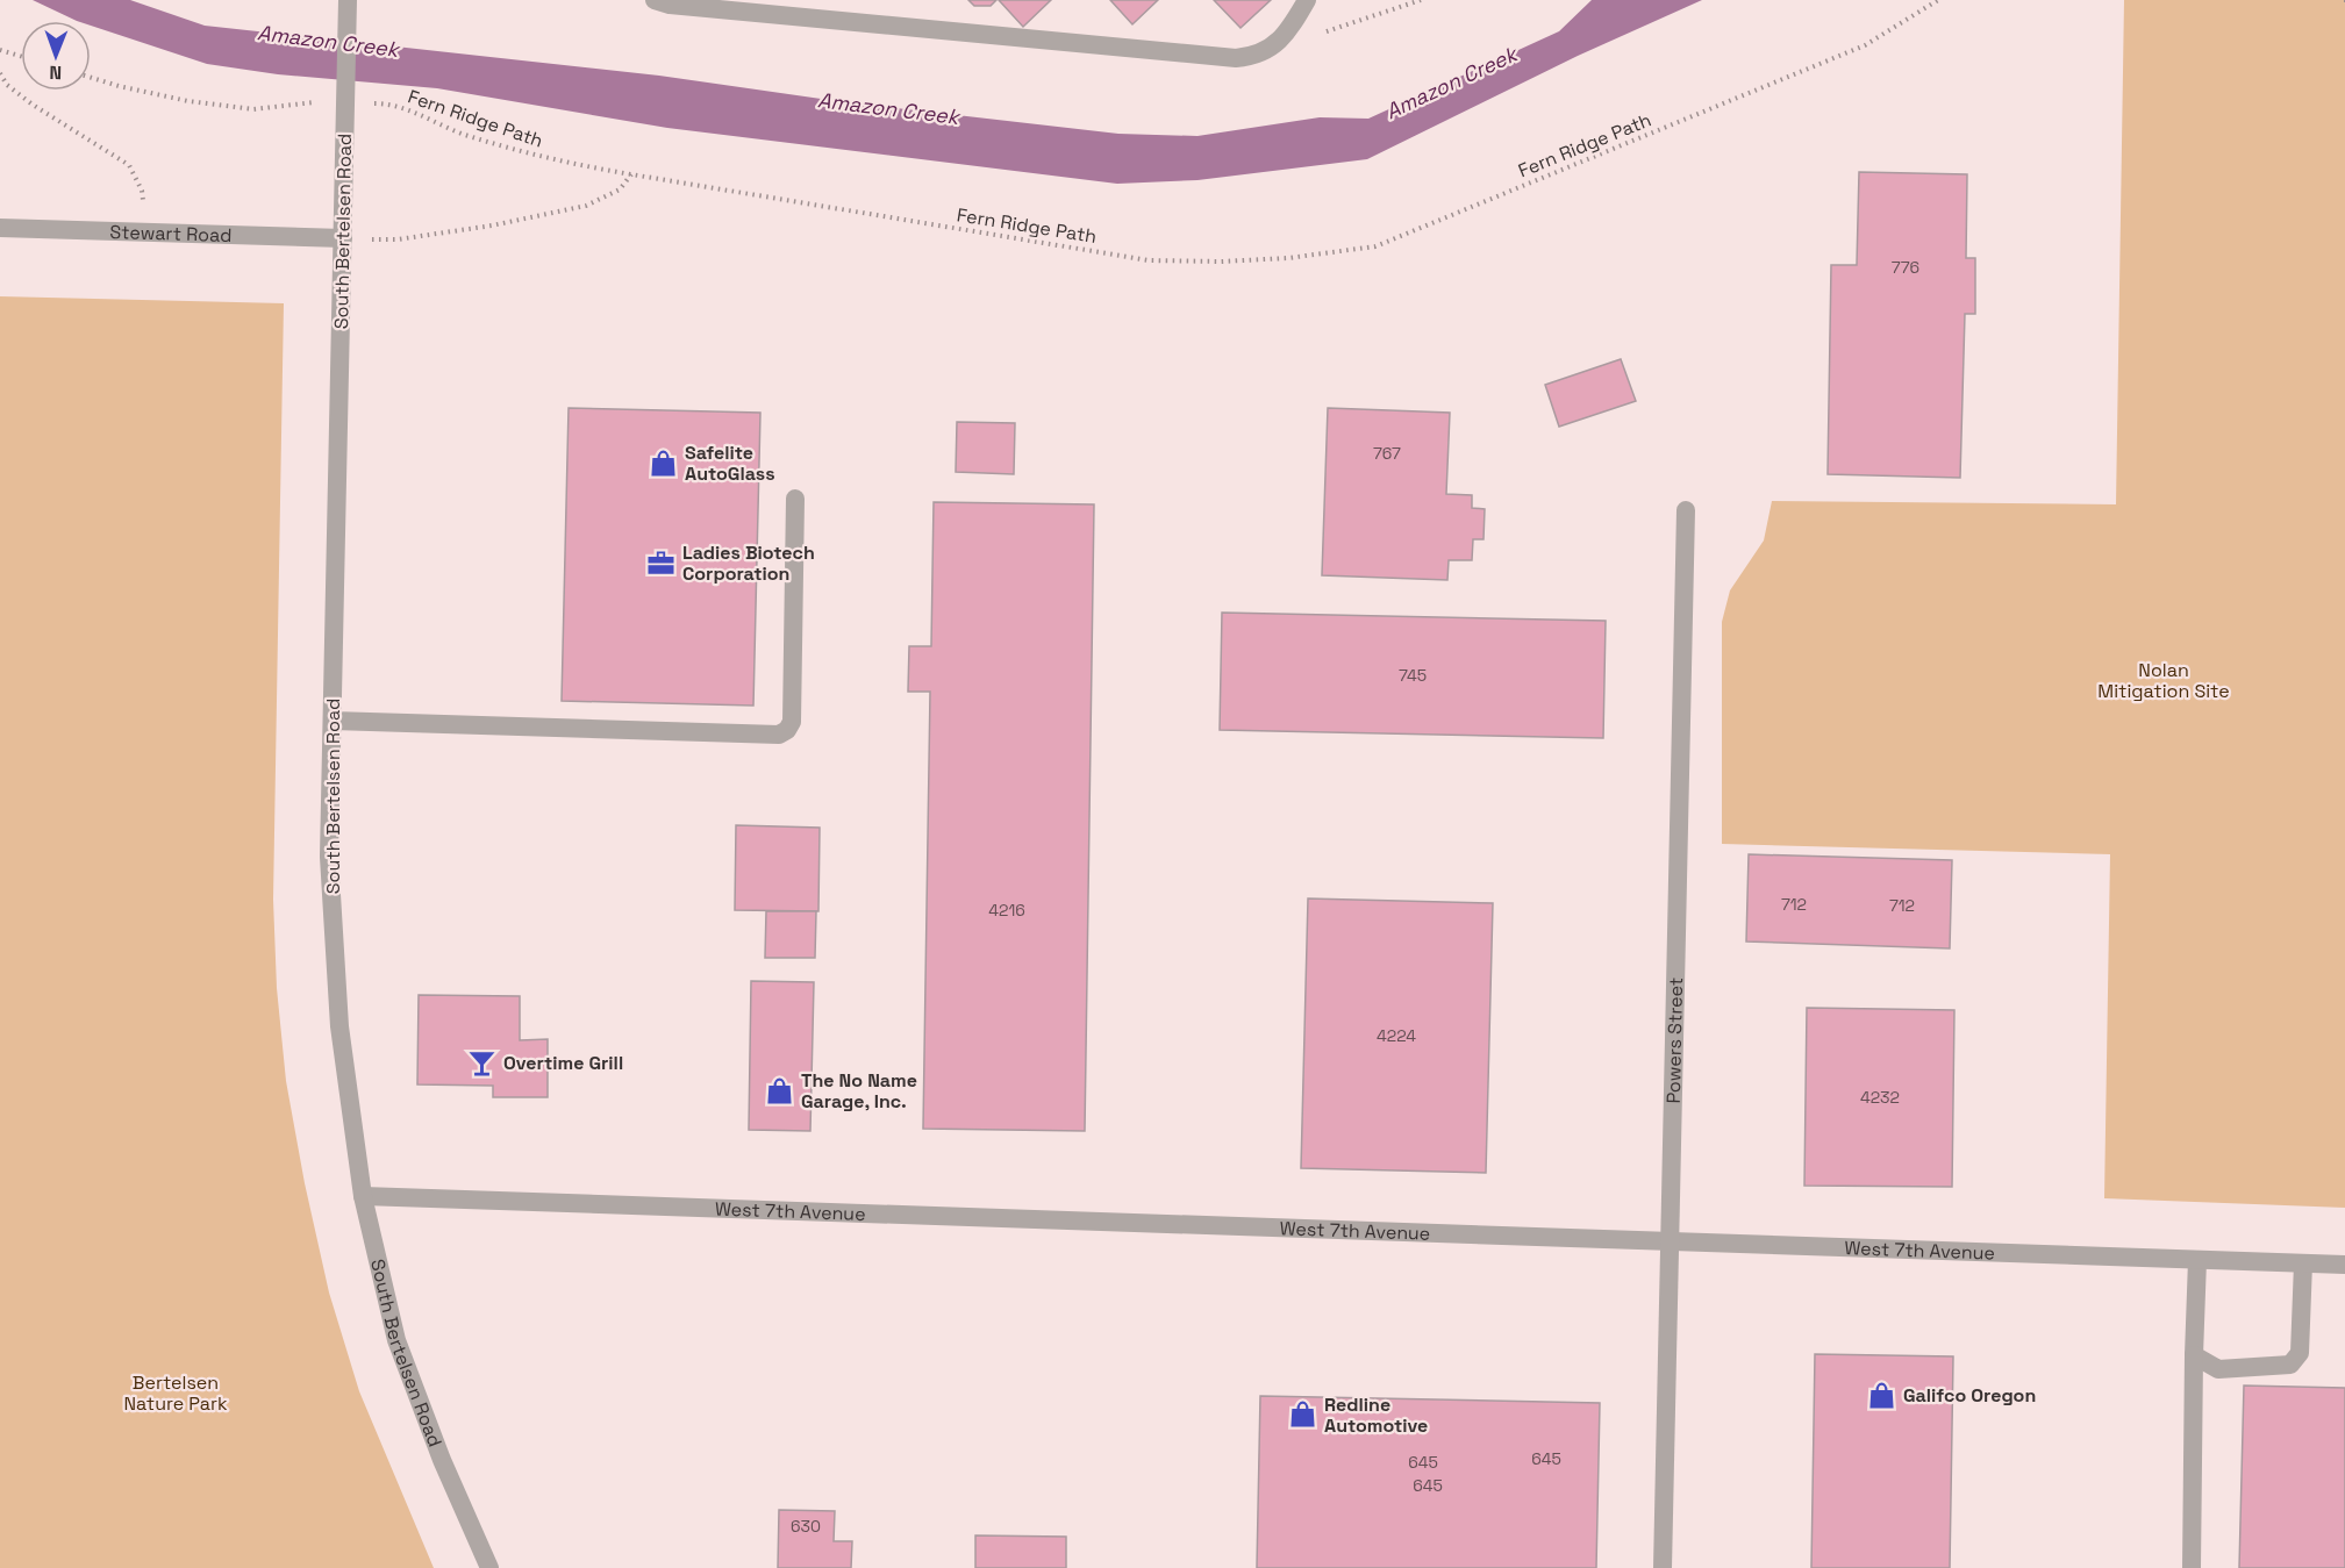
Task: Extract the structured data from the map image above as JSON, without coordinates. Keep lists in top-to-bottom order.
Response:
{
  "streets": {
    "street": [
      "South Bertelsen Road",
      "Stewart Road",
      "Powers Street",
      "West 7th Avenue"
    ],
    "path": ["Fern Ridge Path"]
  },
  "crossings": [
    ["South Bertelsen Road", "Stewart Road"],
    ["South Bertelsen Road", "West 7th Avenue"],
    ["Powers Street", "West 7th Avenue"]
  ],
  "water": ["Amazon Creek"],
  "parks": ["Nolan Mitigation Site", "Bertelsen Nature Park"],
  "places": {
    "shop": [
      "Safelite AutoGlass",
      "The No Name Garage, Inc.",
      "Galifco Oregon",
      "Redline Automotive"
    ],
    "office": ["Ladies Biotech Corporation"],
    "bar": ["Overtime Grill"]
  },
  "house_numbers": [
    "776",
    "767",
    "745",
    "712",
    "712",
    "4216",
    "4224",
    "4232",
    "645",
    "645",
    "645",
    "630"
  ],
  "north": "bottom"
}
